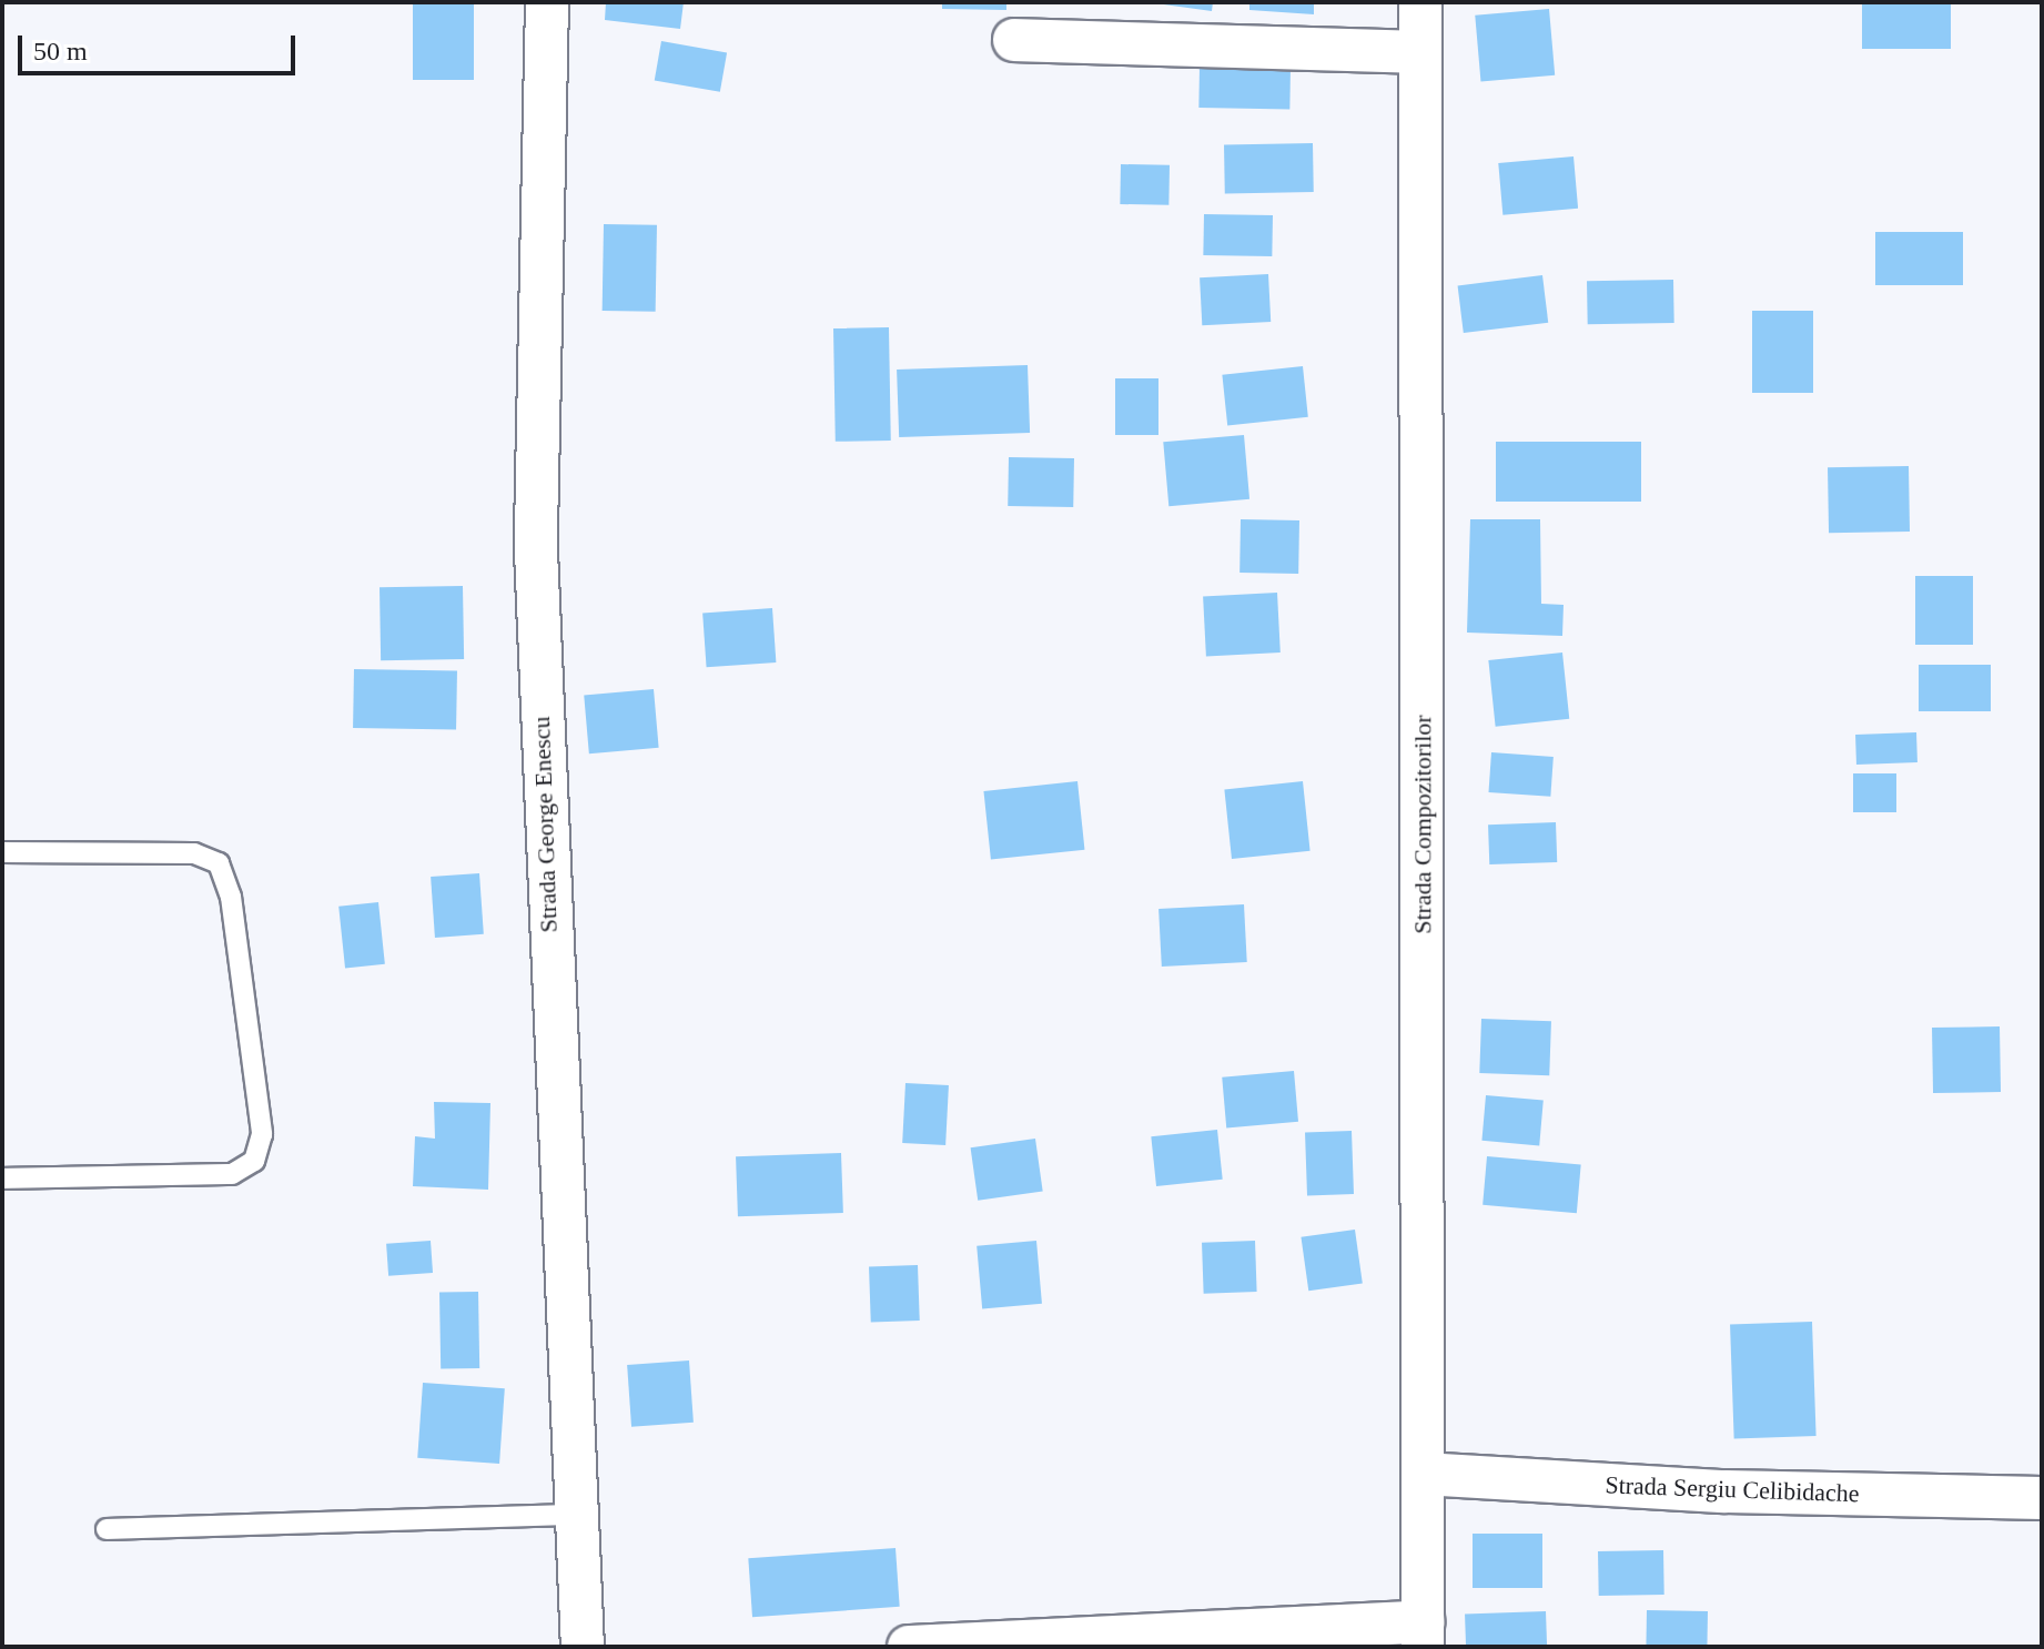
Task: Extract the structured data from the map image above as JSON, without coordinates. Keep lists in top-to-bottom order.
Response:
{
  "streets": {
    "street": ["Strada George Enescu", "Strada Compozitorilor", "Strada Sergiu Celibidache"]
  },
  "crossings": [
    ["Strada Compozitorilor", "Strada Sergiu Celibidache"]
  ],
  "scale_bar": "50 m"
}
